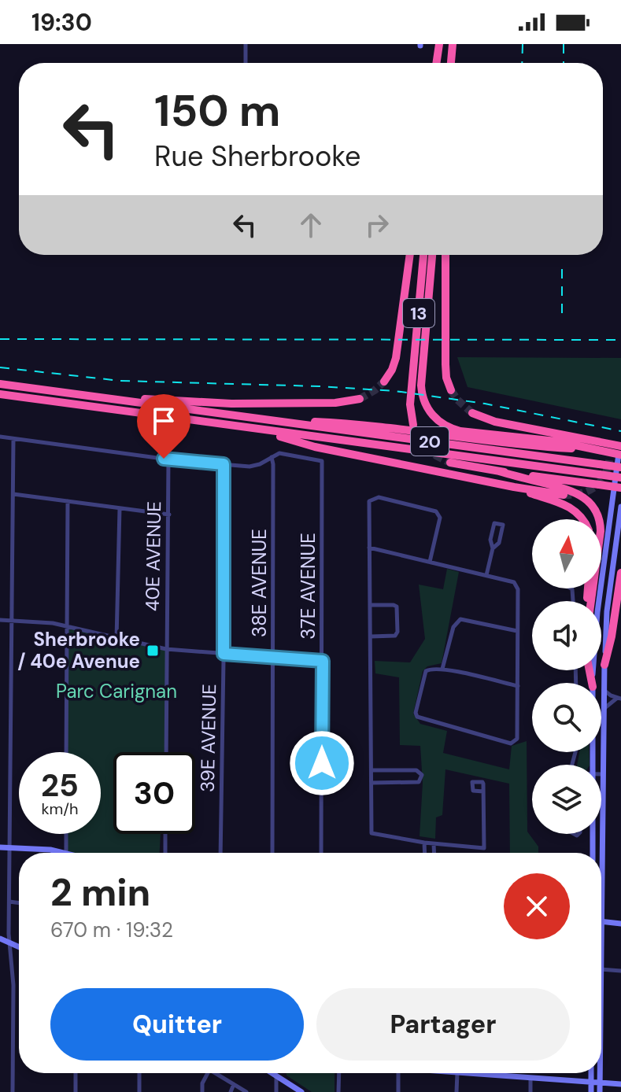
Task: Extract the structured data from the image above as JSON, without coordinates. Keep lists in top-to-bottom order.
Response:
{
  "streets": {
    "highway": ["13", "20"],
    "street": [
      "40E AVENUE",
      "38E AVENUE",
      "37E AVENUE",
      "39E AVENUE"
    ]
  },
  "crossings": [
    ["38E AVENUE", "37E AVENUE"]
  ],
  "parks": ["Parc Carignan"],
  "places": {
    "transit": ["Sherbrooke / 40e Avenue"]
  },
  "north": "top",
  "page": {
    "status": "19:30",
    "turn": ["150 m", "Rue Sherbrooke"],
    "speed": "25 km/h",
    "limit": "30",
    "heading": ["2 min", "670 m · 19:32"],
    "buttons": ["Quitter", "Partager"]
  }
}
